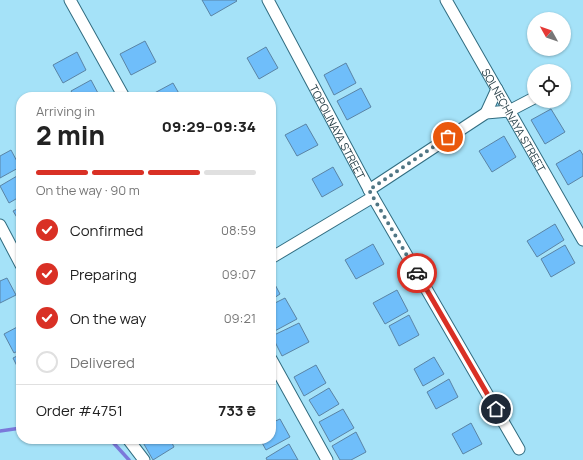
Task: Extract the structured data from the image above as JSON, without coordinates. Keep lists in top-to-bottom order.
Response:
{
  "streets": {
    "street": ["SOLNECHNAYA STREET", "TOPOLINAYA STREET"]
  },
  "north": "top left",
  "page": {
    "heading": ["2 min", "Arriving in", "09:29–09:34"],
    "panel": ["Order #4751", "733 ₴"],
    "bar": "On the way · 90 m",
    "list": [
      ["Confirmed", "08:59"],
      ["Preparing", "09:07"],
      ["On the way", "09:21"],
      "Delivered"
    ]
  }
}
